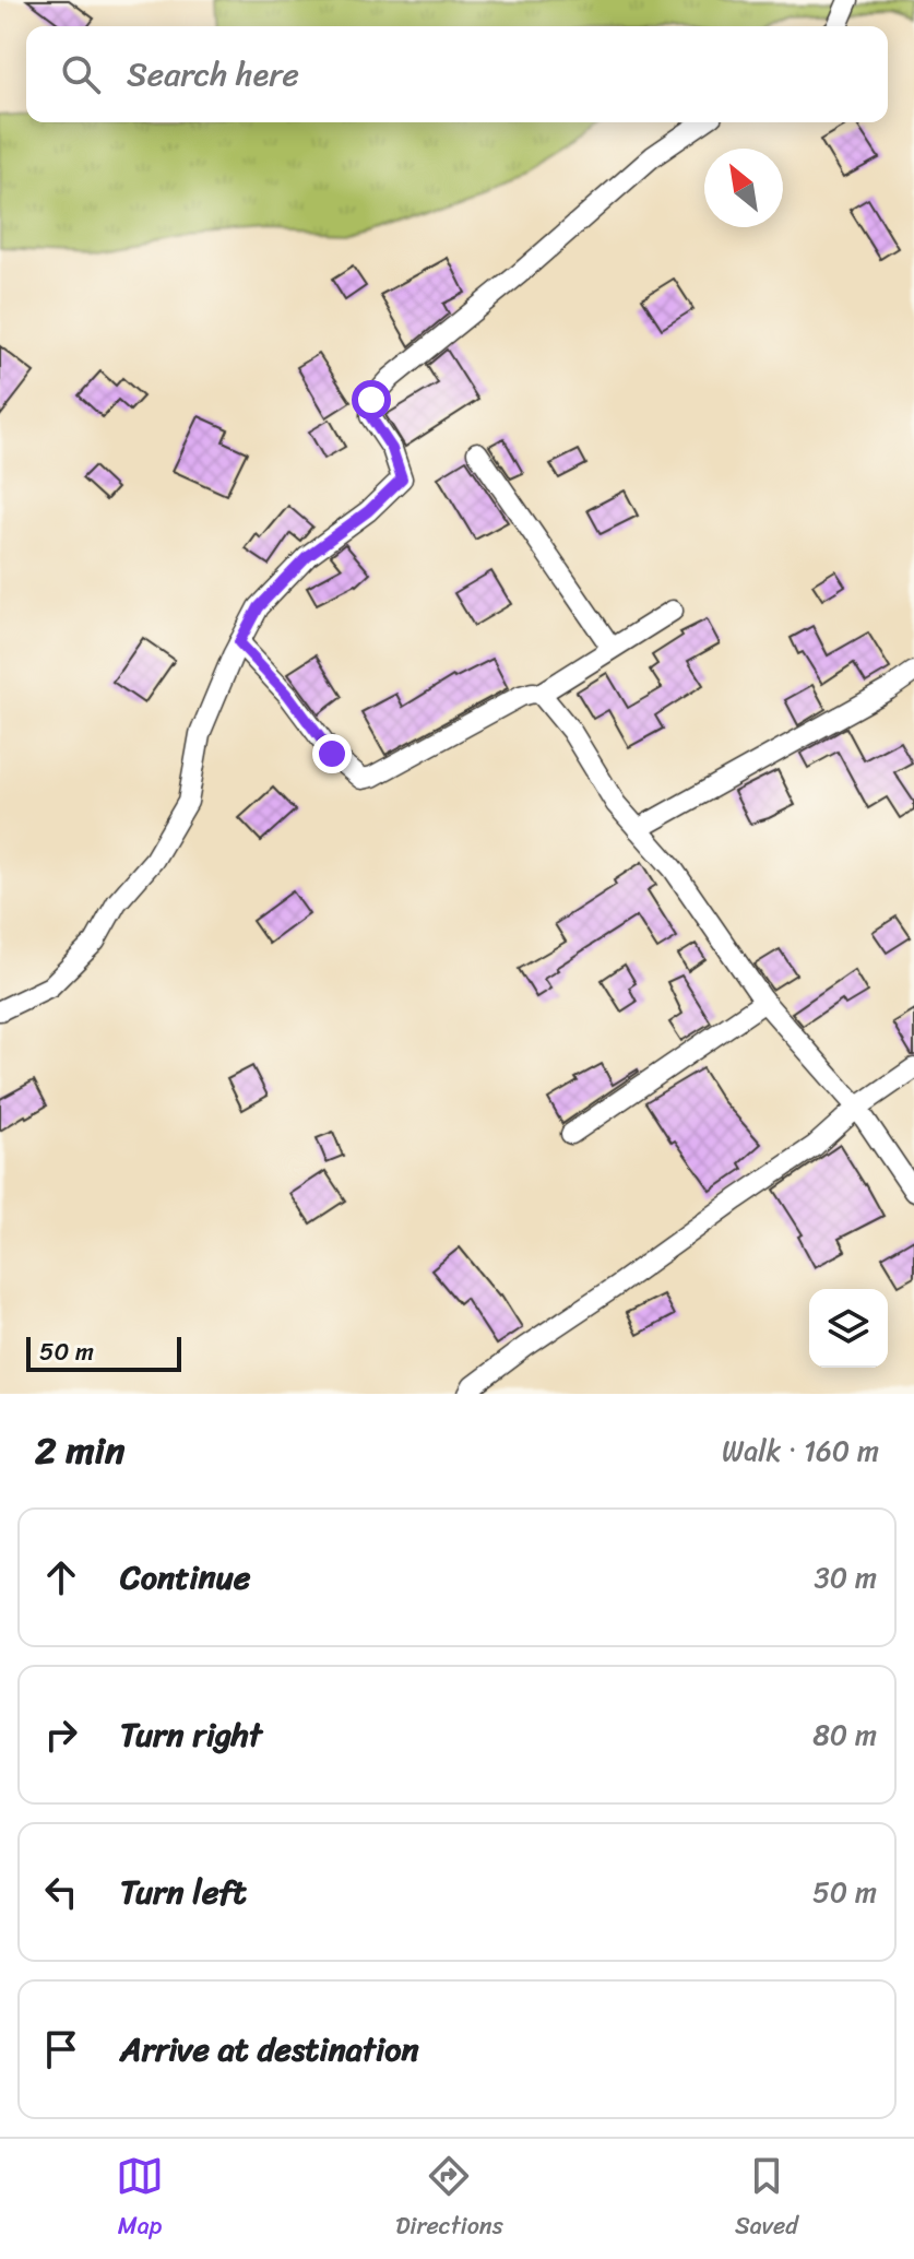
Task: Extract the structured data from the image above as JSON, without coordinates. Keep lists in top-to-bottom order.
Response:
{
  "scale_bar": "50 m",
  "north": "top left",
  "page": {
    "search": "Search here",
    "scale": "50 m",
    "heading": ["2 min", "Walk · 160 m"],
    "list": [
      ["Continue", "30 m"],
      ["Turn right", "80 m"],
      ["Turn left", "50 m"],
      "Arrive at destination"
    ],
    "nav": ["Map", "Directions", "Saved"]
  }
}
